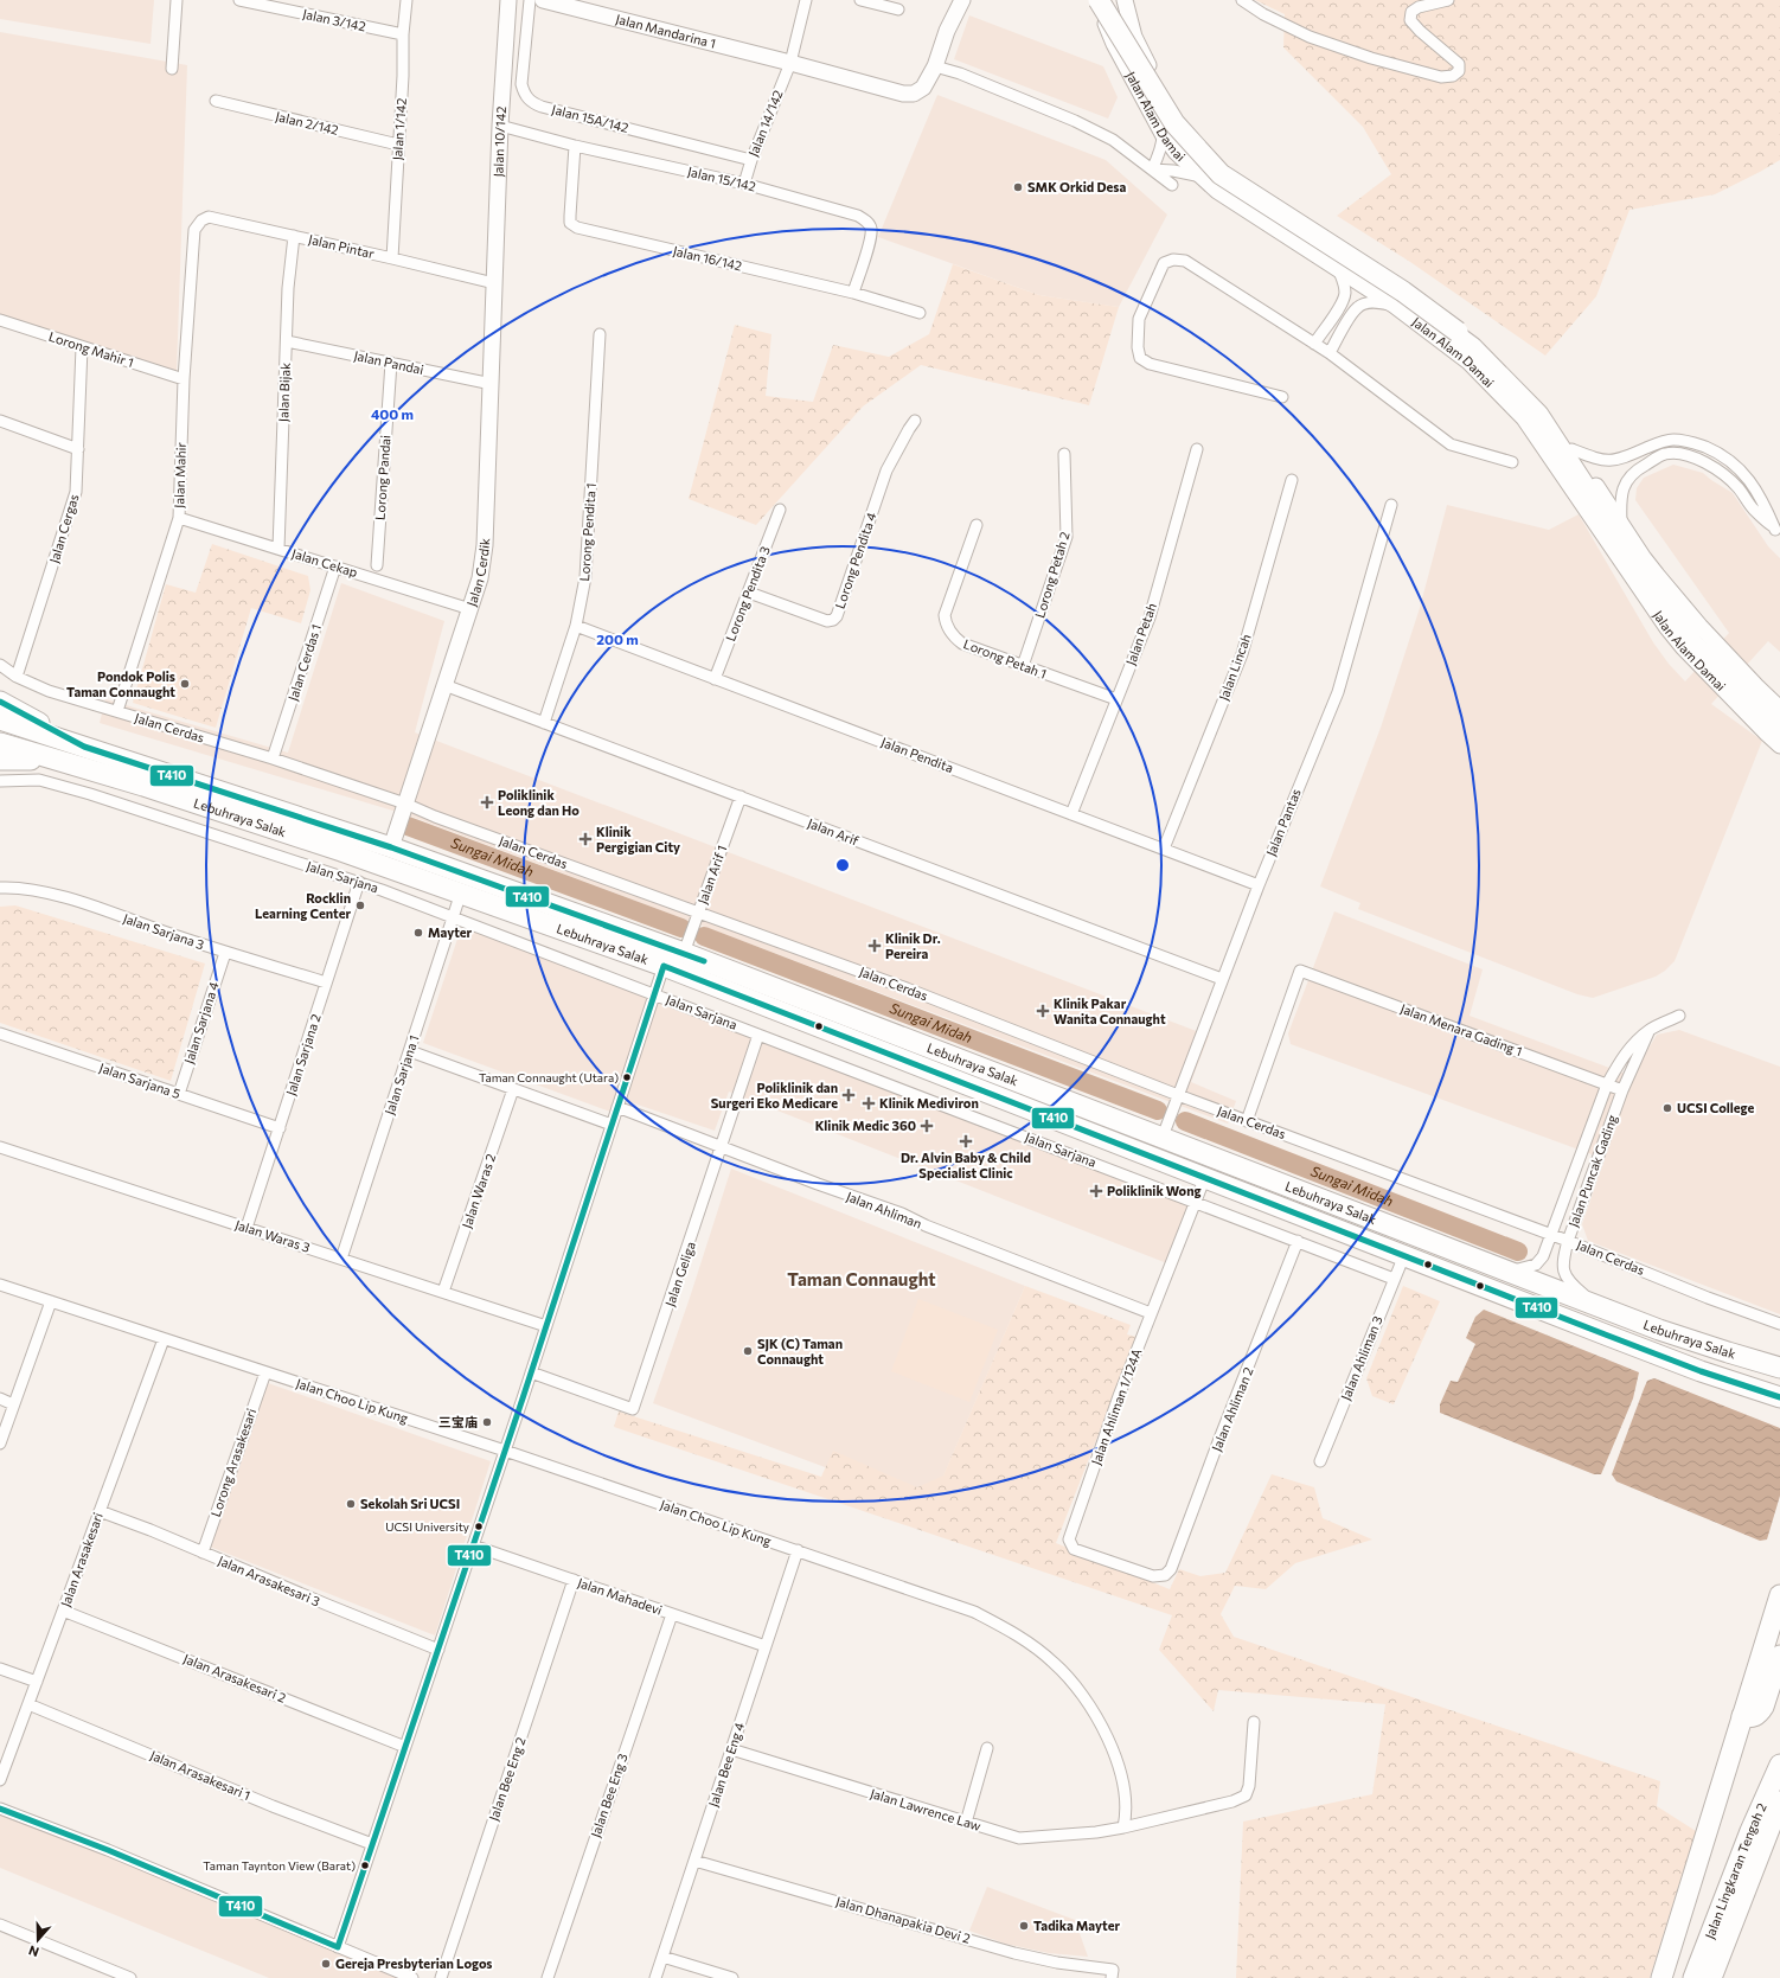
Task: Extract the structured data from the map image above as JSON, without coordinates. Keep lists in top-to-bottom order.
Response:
{
  "streets": {
    "highway": ["Lebuhraya Salak", "Jalan Lingkaran Tengah 2"],
    "main road": [
      "Jalan Mandarina 1",
      "Jalan Alam Damai",
      "Jalan 10/142",
      "Jalan Cerdik"
    ],
    "street": [
      "Jalan 3/142",
      "Jalan 15A/142",
      "Jalan 2/142",
      "Jalan 14/142",
      "Jalan 1/142",
      "Jalan 15/142",
      "Jalan Pintar",
      "Jalan 16/142",
      "Lorong Mahir 1",
      "Jalan Pandai",
      "Jalan Bijak",
      "Jalan Mahir",
      "Lorong Pandai",
      "Jalan Cergas",
      "Lorong Pendita 1",
      "Lorong Pendita 4",
      "Jalan Cekap",
      "Lorong Petah 2",
      "Lorong Pendita 3",
      "Jalan Petah",
      "Lorong Petah 1",
      "Jalan Cerdas 1",
      "Jalan Lincah",
      "Jalan Cerdas",
      "Jalan Pendita",
      "Jalan Pantas",
      "Jalan Arif",
      "Jalan Arif 1",
      "Jalan Sarjana",
      "Jalan Sarjana 3",
      "Jalan Sarjana 4",
      "Jalan Menara Gading 1",
      "Jalan Sarjana 2",
      "Jalan Sarjana 1",
      "Jalan Sarjana 5",
      "Jalan Puncak Gading",
      "Jalan Waras 2",
      "Jalan Ahliman",
      "Jalan Waras 3",
      "Jalan Geliga",
      "Jalan Ahliman 3",
      "Jalan Choo Lip Kung",
      "Jalan Ahliman 1/124A",
      "Jalan Ahliman 2",
      "Lorong Arasakesari",
      "Jalan Arasakesari",
      "Jalan Arasakesari 3",
      "Jalan Mahadevi",
      "Jalan Arasakesari 2",
      "Jalan Bee Eng 4",
      "Jalan Arasakesari 1",
      "Jalan Bee Eng 2",
      "Jalan Bee Eng 3",
      "Jalan Lawrence Law",
      "Jalan Dhanapakia Devi 2"
    ]
  },
  "crossings": [
    ["Jalan 3/142", "Jalan 1/142"],
    ["Jalan Mandarina 1", "Jalan 14/142"],
    ["Jalan 15A/142", "Jalan 14/142"],
    ["Jalan 2/142", "Jalan 1/142"],
    ["Jalan 14/142", "Jalan 15/142"],
    ["Jalan 1/142", "Jalan Pintar"],
    ["Jalan 10/142", "Jalan 15/142"],
    ["Jalan 10/142", "Jalan Pintar"],
    ["Jalan 10/142", "Jalan Cerdik"],
    ["Jalan 15/142", "Jalan 16/142"],
    ["Jalan Pintar", "Jalan Bijak"],
    ["Jalan Pintar", "Jalan Mahir"],
    ["Jalan Pintar", "Jalan Cerdik"],
    ["Lorong Mahir 1", "Jalan Mahir"],
    ["Lorong Mahir 1", "Jalan Cergas"],
    ["Jalan Pandai", "Jalan Bijak"],
    ["Jalan Pandai", "Lorong Pandai"],
    ["Jalan Pandai", "Jalan Cerdik"],
    ["Jalan Bijak", "Jalan Cekap"],
    ["Jalan Mahir", "Jalan Cekap"],
    ["Jalan Mahir", "Jalan Cerdas"],
    ["Jalan Cergas", "Jalan Cerdas"],
    ["Lorong Pendita 1", "Jalan Pendita"],
    ["Lorong Pendita 1", "Jalan Arif"],
    ["Lorong Pendita 4", "Lorong Pendita 3"],
    ["Jalan Cekap", "Jalan Cerdik"],
    ["Jalan Cekap", "Jalan Cerdas 1"],
    ["Jalan Cerdik", "Jalan Cerdas"],
    ["Jalan Cerdik", "Lebuhraya Salak"],
    ["Jalan Cerdik", "Jalan Arif"],
    ["Lorong Petah 2", "Lorong Petah 1"],
    ["Lorong Pendita 3", "Jalan Pendita"],
    ["Jalan Petah", "Lorong Petah 1"],
    ["Jalan Petah", "Jalan Pendita"],
    ["Jalan Cerdas 1", "Jalan Cerdas"],
    ["Jalan Lincah", "Jalan Pendita"],
    ["Jalan Cerdas", "Jalan Pantas"],
    ["Jalan Cerdas", "Jalan Arif 1"],
    ["Jalan Cerdas", "Jalan Menara Gading 1"],
    ["Jalan Cerdas", "Jalan Puncak Gading"],
    ["Jalan Pendita", "Jalan Pantas"],
    ["Lebuhraya Salak", "Jalan Pantas"],
    ["Lebuhraya Salak", "Jalan Arif 1"],
    ["Lebuhraya Salak", "Jalan Sarjana 1"],
    ["Lebuhraya Salak", "Jalan Puncak Gading"],
    ["Lebuhraya Salak", "Jalan Ahliman 3"],
    ["Lebuhraya Salak", "Jalan Ahliman 1/124A"],
    ["Jalan Pantas", "Jalan Arif"],
    ["Jalan Arif", "Jalan Arif 1"],
    ["Jalan Sarjana", "Jalan Sarjana 2"],
    ["Jalan Sarjana", "Jalan Sarjana 1"],
    ["Jalan Sarjana", "Jalan Geliga"],
    ["Jalan Sarjana", "Jalan Ahliman 3"],
    ["Jalan Sarjana", "Jalan Ahliman 1/124A"],
    ["Jalan Sarjana", "Jalan Ahliman 2"],
    ["Jalan Sarjana 3", "Jalan Sarjana 4"],
    ["Jalan Sarjana 3", "Jalan Sarjana 2"],
    ["Jalan Sarjana 4", "Jalan Sarjana 5"],
    ["Jalan Menara Gading 1", "Jalan Puncak Gading"],
    ["Jalan Sarjana 2", "Jalan Sarjana 5"],
    ["Jalan Sarjana 2", "Jalan Waras 3"],
    ["Jalan Sarjana 1", "Jalan Waras 3"],
    ["Jalan Waras 2", "Jalan Waras 3"],
    ["Jalan Ahliman", "Jalan Geliga"],
    ["Jalan Ahliman", "Jalan Ahliman 1/124A"],
    ["Jalan Choo Lip Kung", "Lorong Arasakesari"],
    ["Jalan Choo Lip Kung", "Jalan Arasakesari"],
    ["Jalan Choo Lip Kung", "Jalan Bee Eng 4"],
    ["Jalan Choo Lip Kung", "Jalan Lawrence Law"],
    ["Jalan Ahliman 1/124A", "Jalan Ahliman 2"],
    ["Lorong Arasakesari", "Jalan Arasakesari 3"],
    ["Jalan Arasakesari", "Jalan Arasakesari 3"],
    ["Jalan Arasakesari", "Jalan Arasakesari 2"],
    ["Jalan Arasakesari", "Jalan Arasakesari 1"],
    ["Jalan Mahadevi", "Jalan Bee Eng 4"],
    ["Jalan Mahadevi", "Jalan Bee Eng 2"],
    ["Jalan Mahadevi", "Jalan Bee Eng 3"],
    ["Jalan Bee Eng 4", "Jalan Lawrence Law"],
    ["Jalan Bee Eng 4", "Jalan Dhanapakia Devi 2"]
  ],
  "districts": ["Taman Connaught"],
  "water": ["Sungai Midah"],
  "places": {
    "other": [
      "SMK Orkid Desa",
      "Pondok Polis Taman Connaught",
      "Rocklin Learning Center",
      "Mayter",
      "Taman Connaught (Utara)",
      "UCSI College",
      "SJK (C) Taman Connaught",
      "三宝庙",
      "Sekolah Sri UCSI",
      "UCSI University",
      "Taman Taynton View (Barat)",
      "Tadika Mayter",
      "Gereja Presbyterian Logos"
    ],
    "health": [
      "Poliklinik Leong dan Ho",
      "Klinik Pergigian City",
      "Klinik Dr. Pereira",
      "Klinik Pakar Wanita Connaught",
      "Poliklinik dan Surgeri Eko Medicare",
      "Klinik Mediviron",
      "Klinik Medic 360",
      "Dr. Alvin Baby & Child Specialist Clinic",
      "Poliklinik Wong"
    ]
  },
  "lines": ["transit line T410"],
  "north": "bottom",
  "rings": ["400 m", "200 m"]
}
